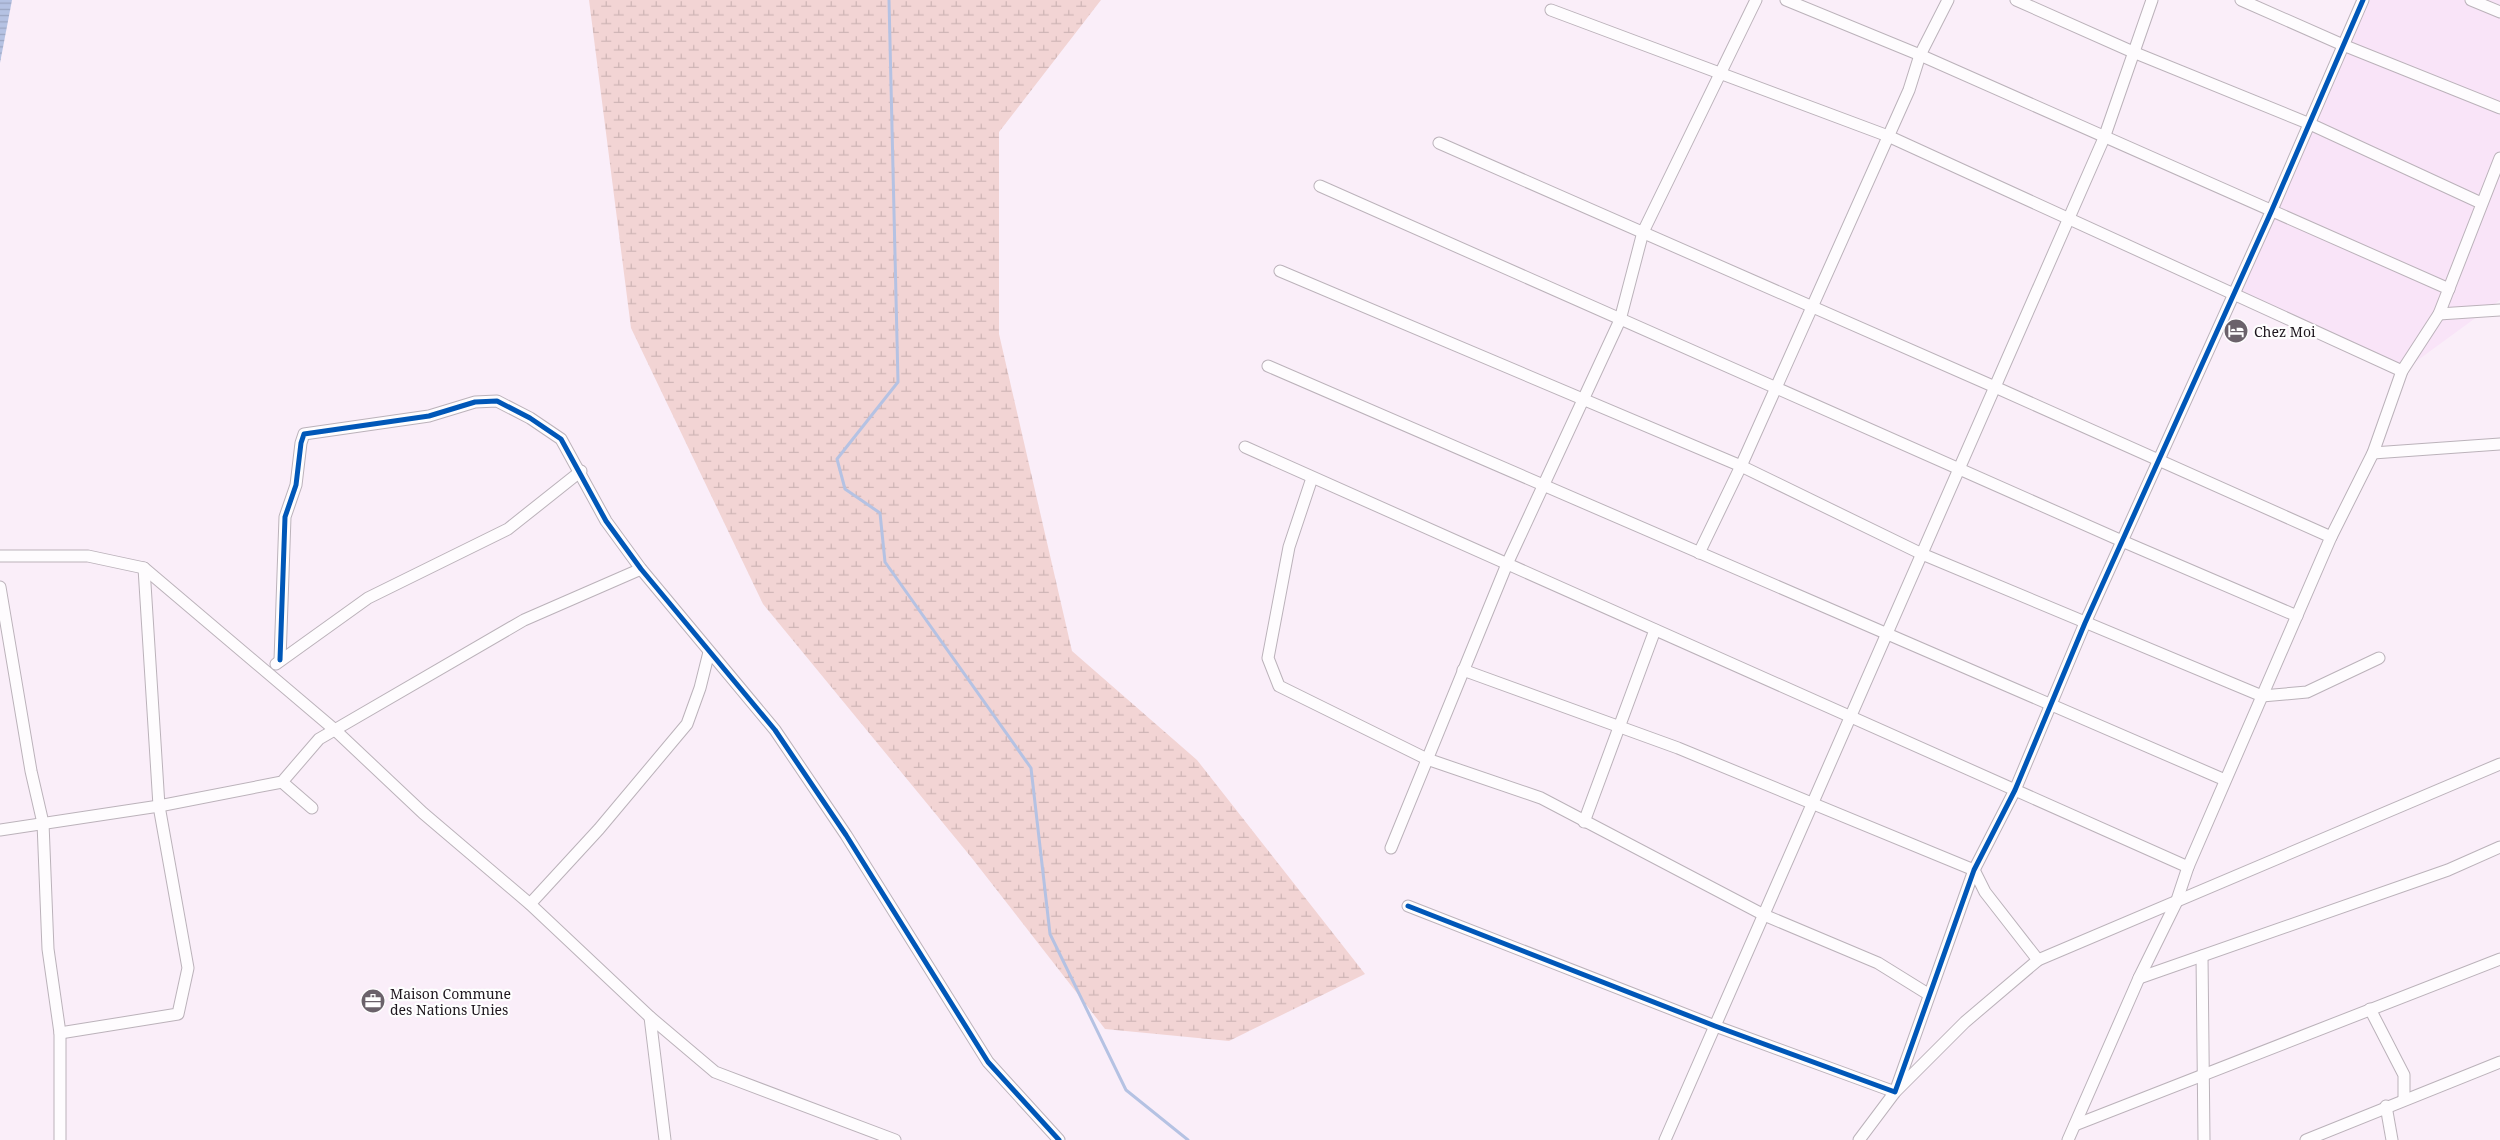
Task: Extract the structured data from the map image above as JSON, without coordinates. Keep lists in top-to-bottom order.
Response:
{
  "places": {
    "hotel": ["Chez Moi"],
    "office": ["Maison Commune des Nations Unies"]
  }
}
